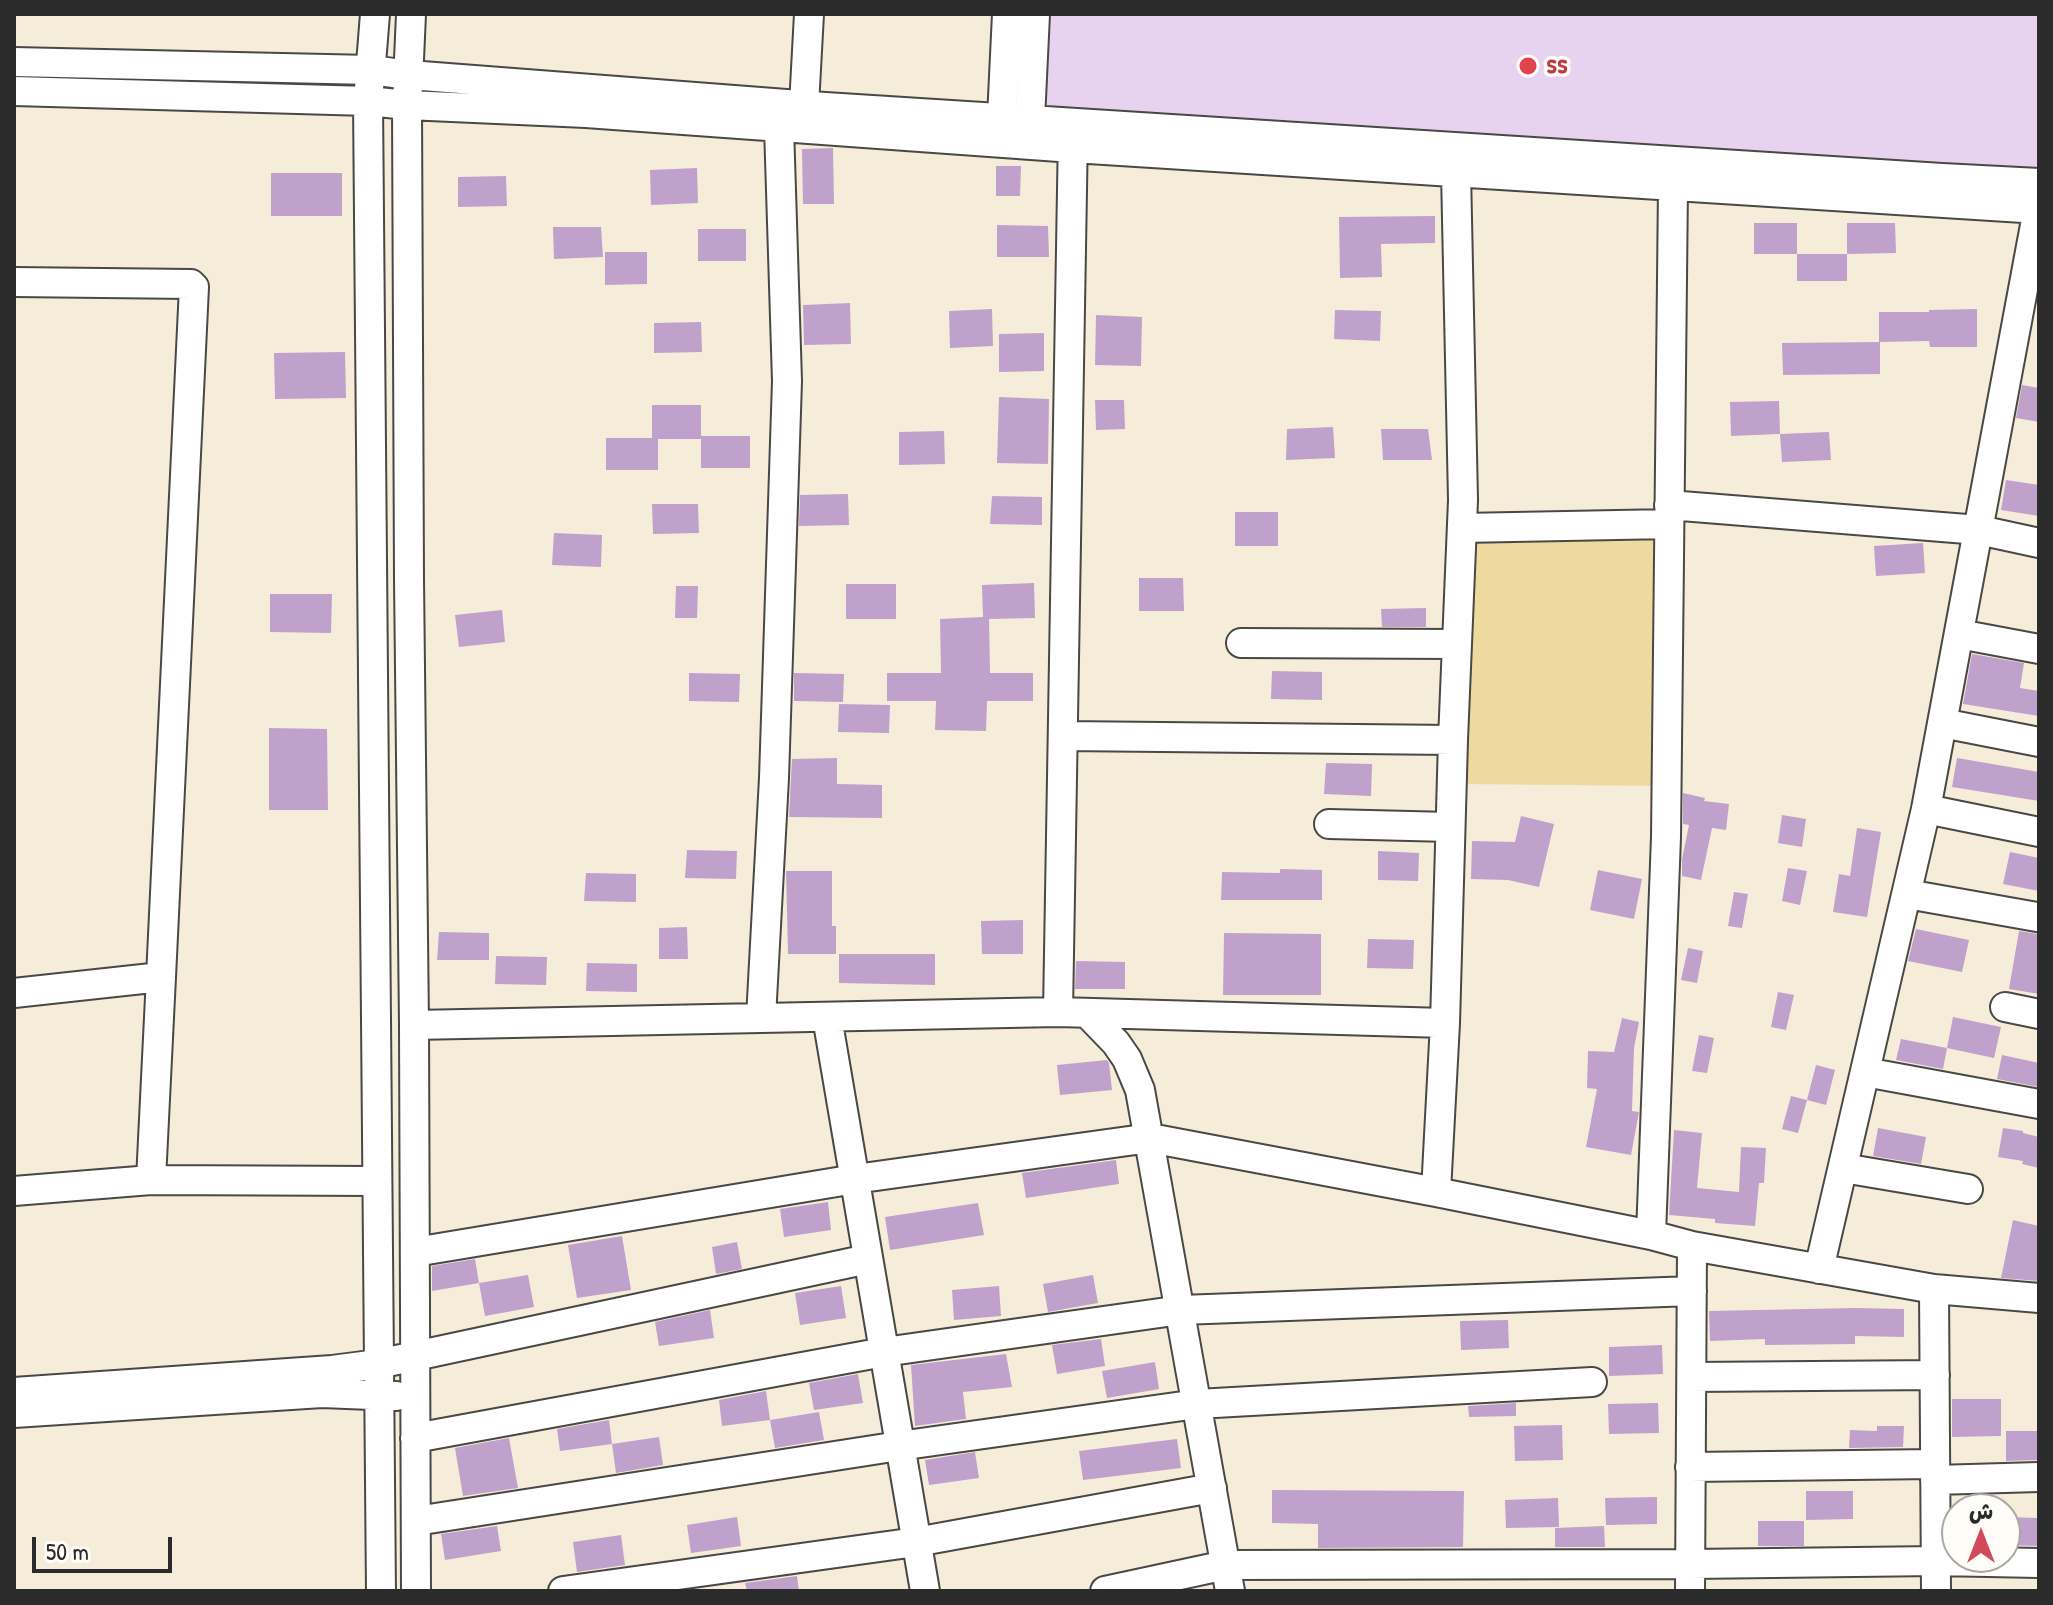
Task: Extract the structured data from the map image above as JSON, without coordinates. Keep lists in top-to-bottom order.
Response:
{
  "places": ["ss"],
  "scale_bar": "50 m",
  "north": "top"
}
